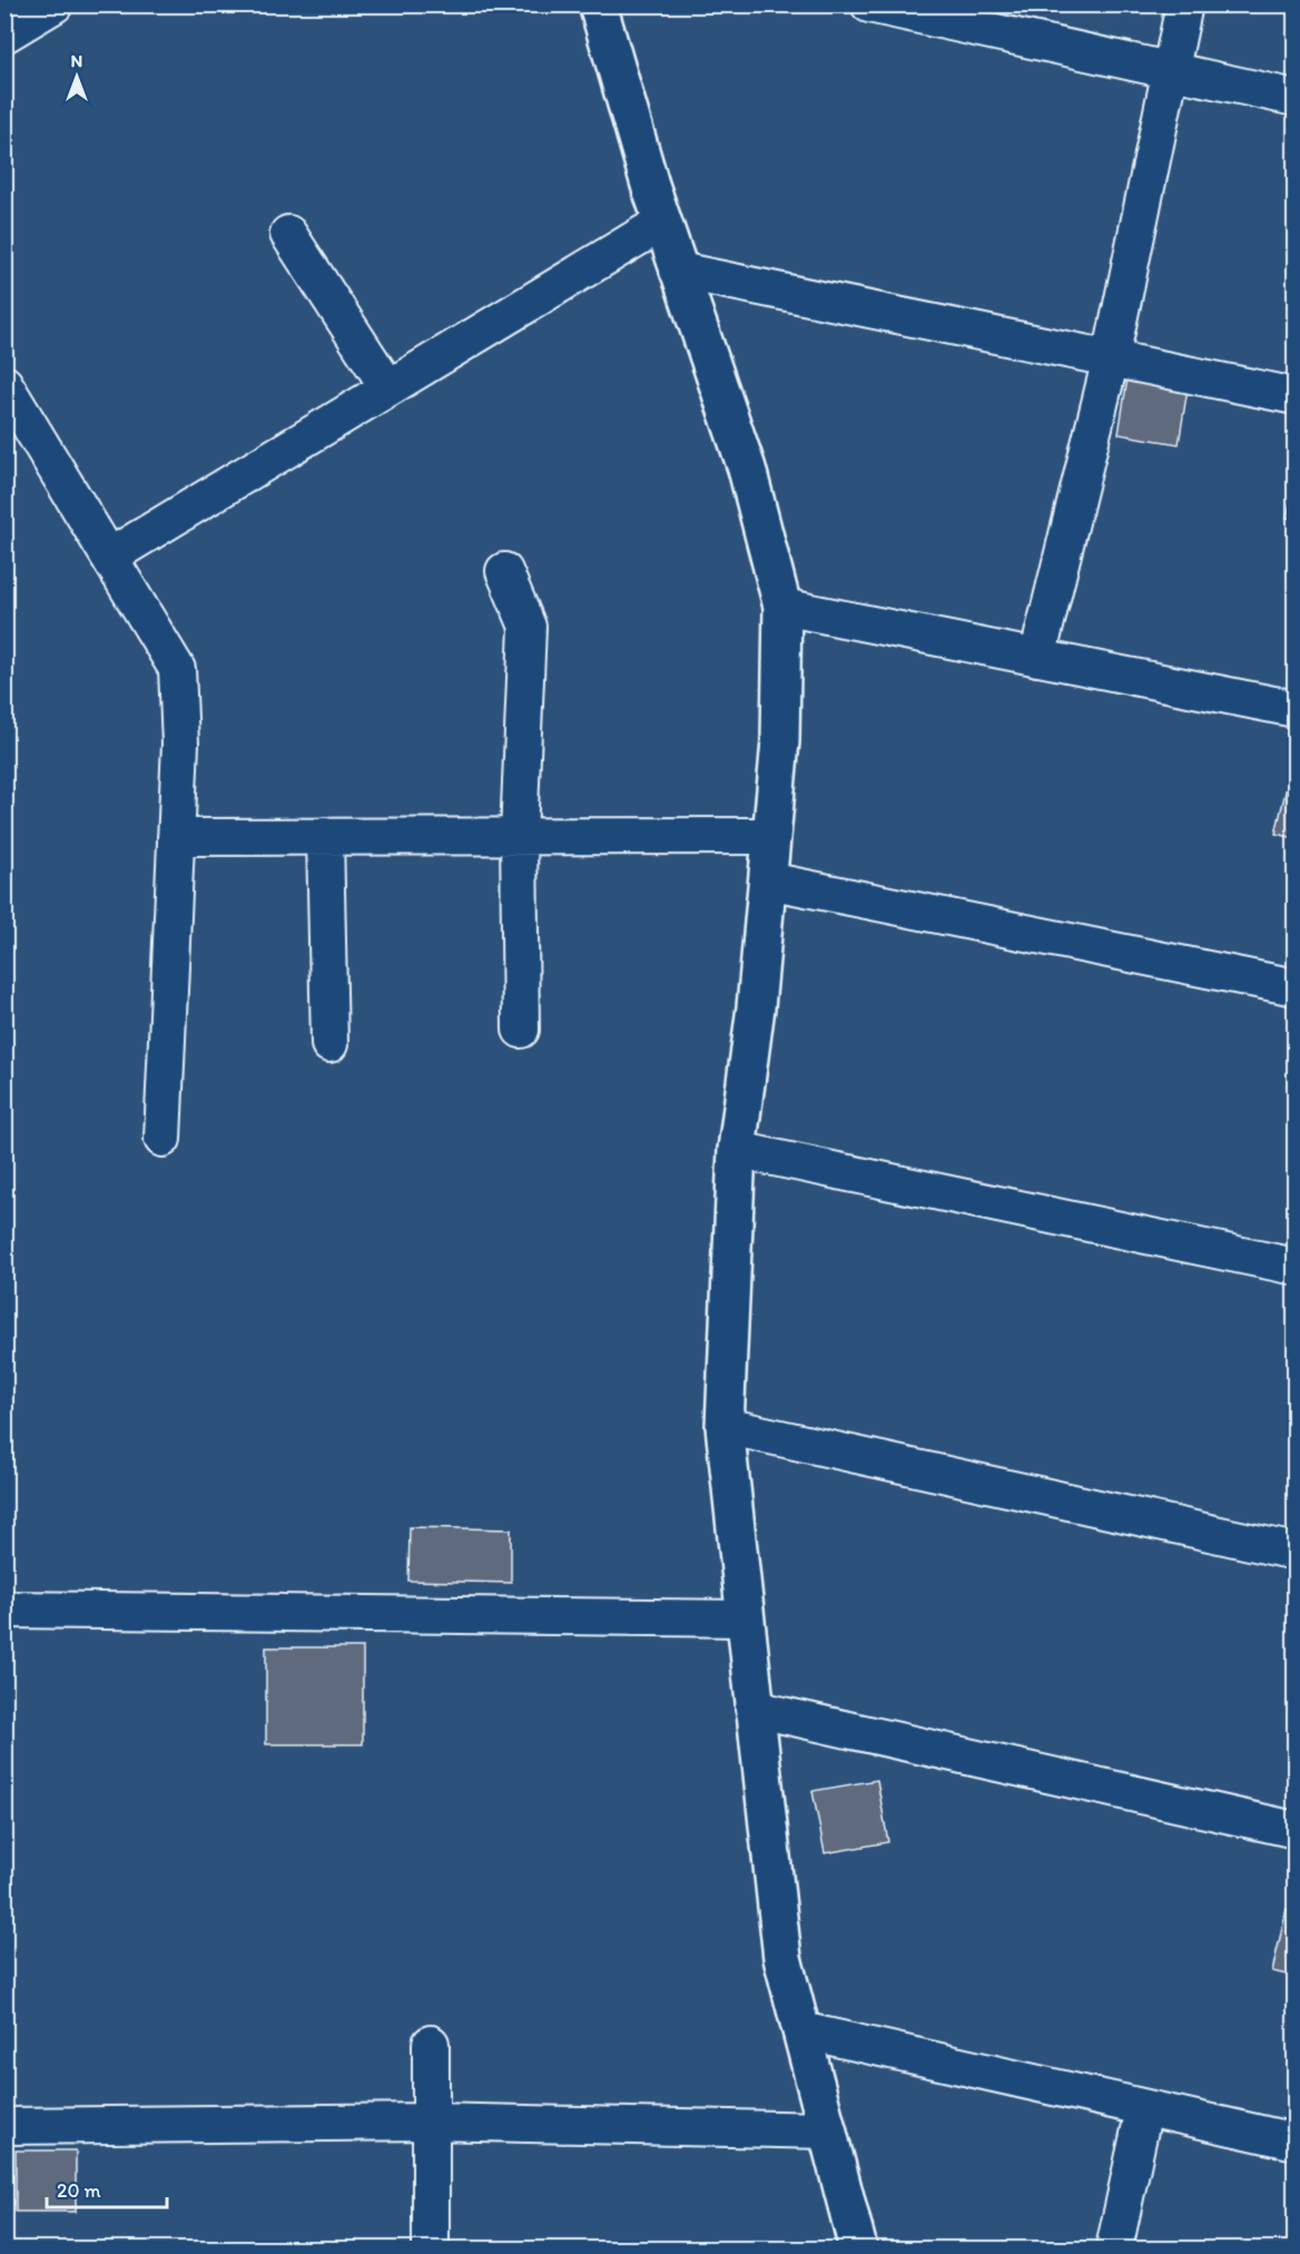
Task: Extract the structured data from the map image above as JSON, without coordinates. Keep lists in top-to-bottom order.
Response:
{
  "scale_bar": "20 m",
  "north": "top"
}
